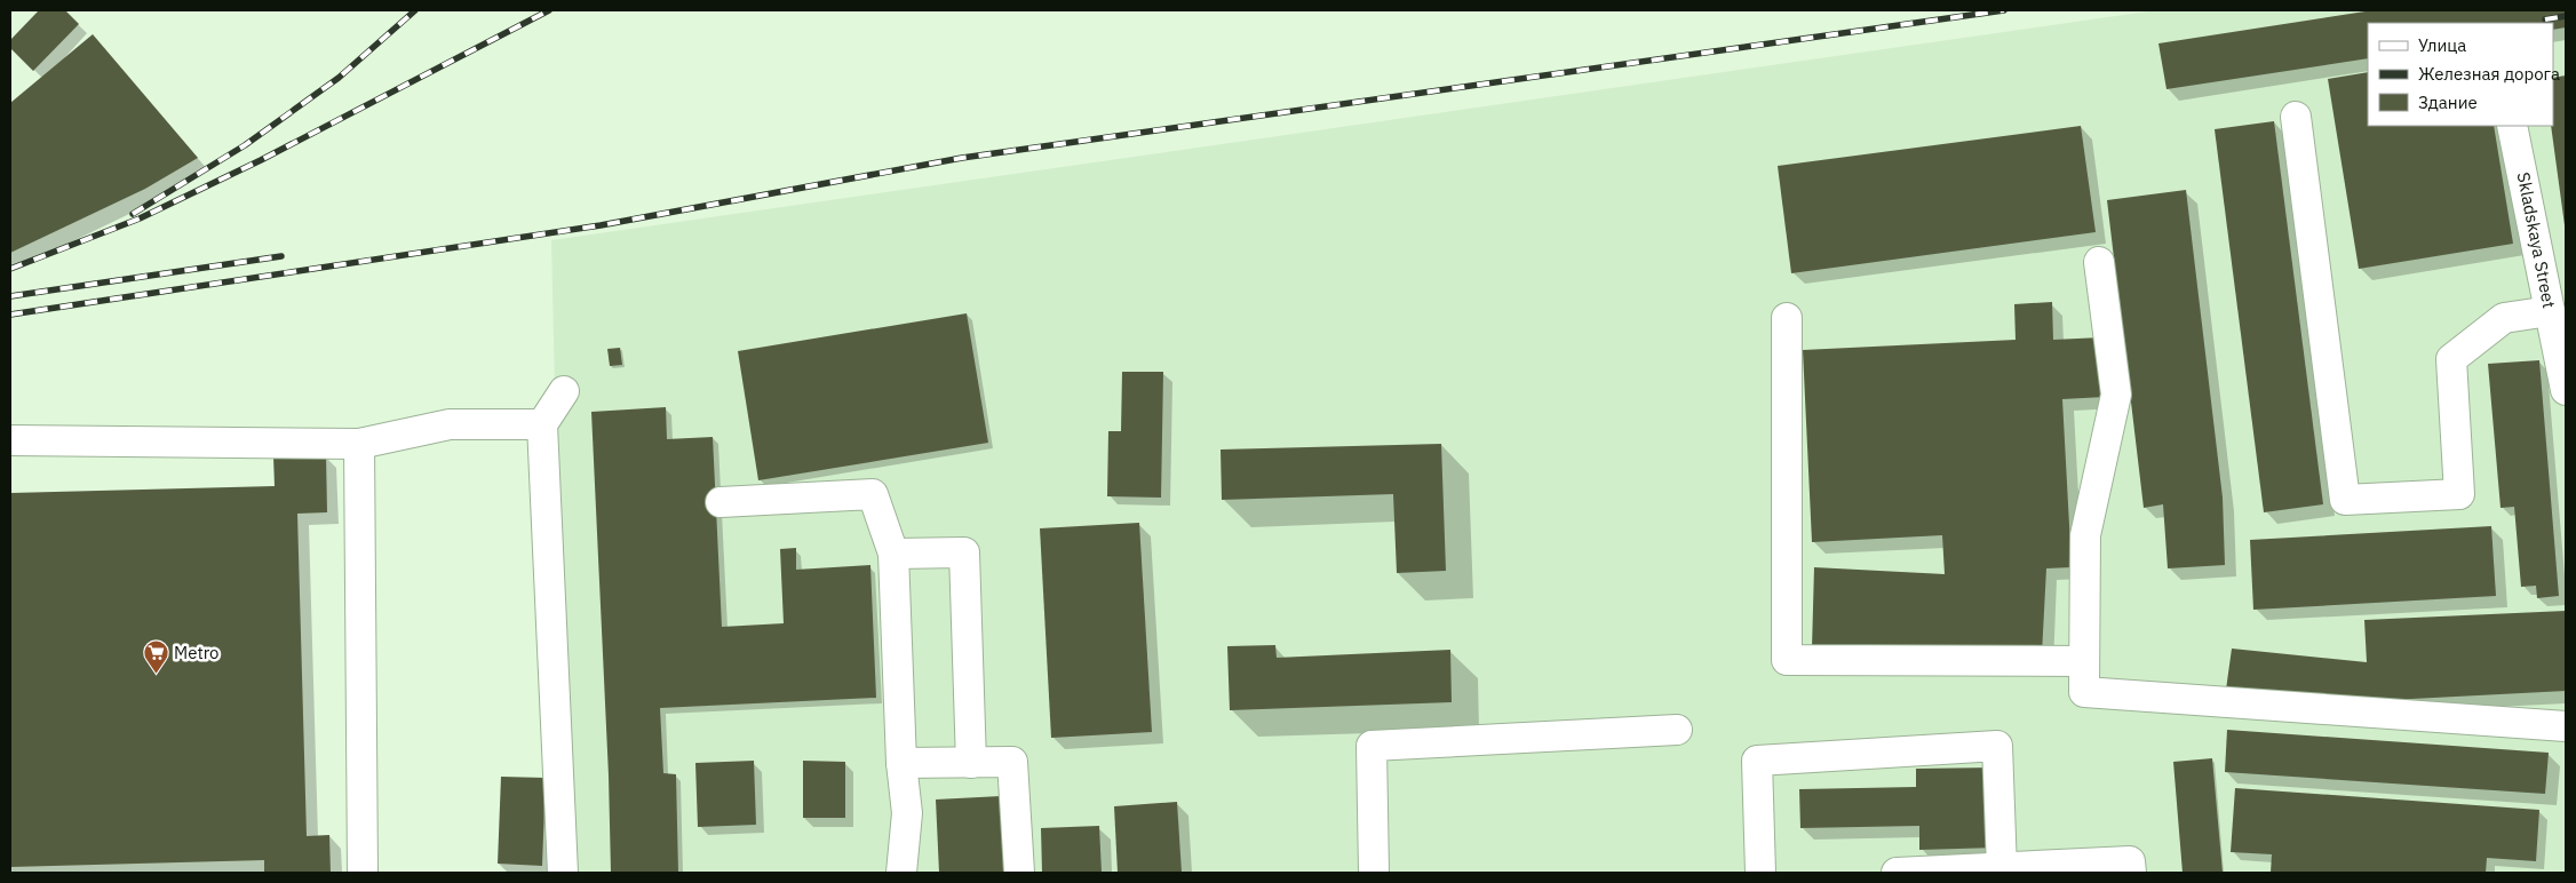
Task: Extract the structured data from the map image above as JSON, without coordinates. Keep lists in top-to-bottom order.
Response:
{
  "streets": {
    "lane": ["Skladskaya Street"]
  },
  "places": {
    "supermarket": ["Metro"]
  },
  "legend": ["Улица", "Железная дорога", "Здание"]
}
